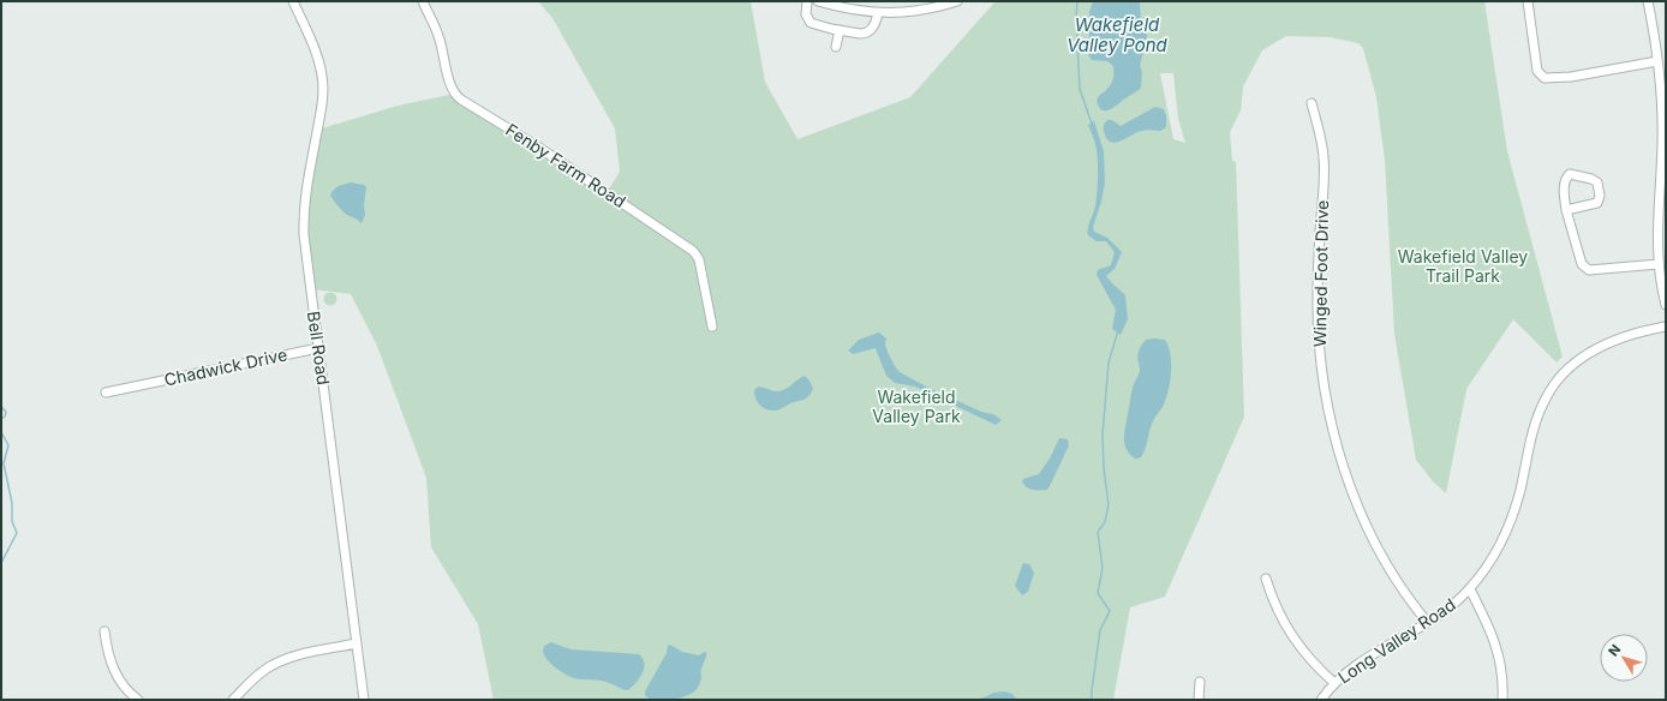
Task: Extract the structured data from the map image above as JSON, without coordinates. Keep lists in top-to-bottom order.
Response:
{
  "streets": {
    "street": [
      "Fenby Farm Road",
      "Winged Foot Drive",
      "Bell Road",
      "Chadwick Drive",
      "Long Valley Road"
    ]
  },
  "crossings": [
    ["Winged Foot Drive", "Long Valley Road"],
    ["Bell Road", "Chadwick Drive"]
  ],
  "water": ["Wakefield Valley Pond"],
  "parks": ["Wakefield Valley Trail Park", "Wakefield Valley Park"],
  "north": "top left"
}
